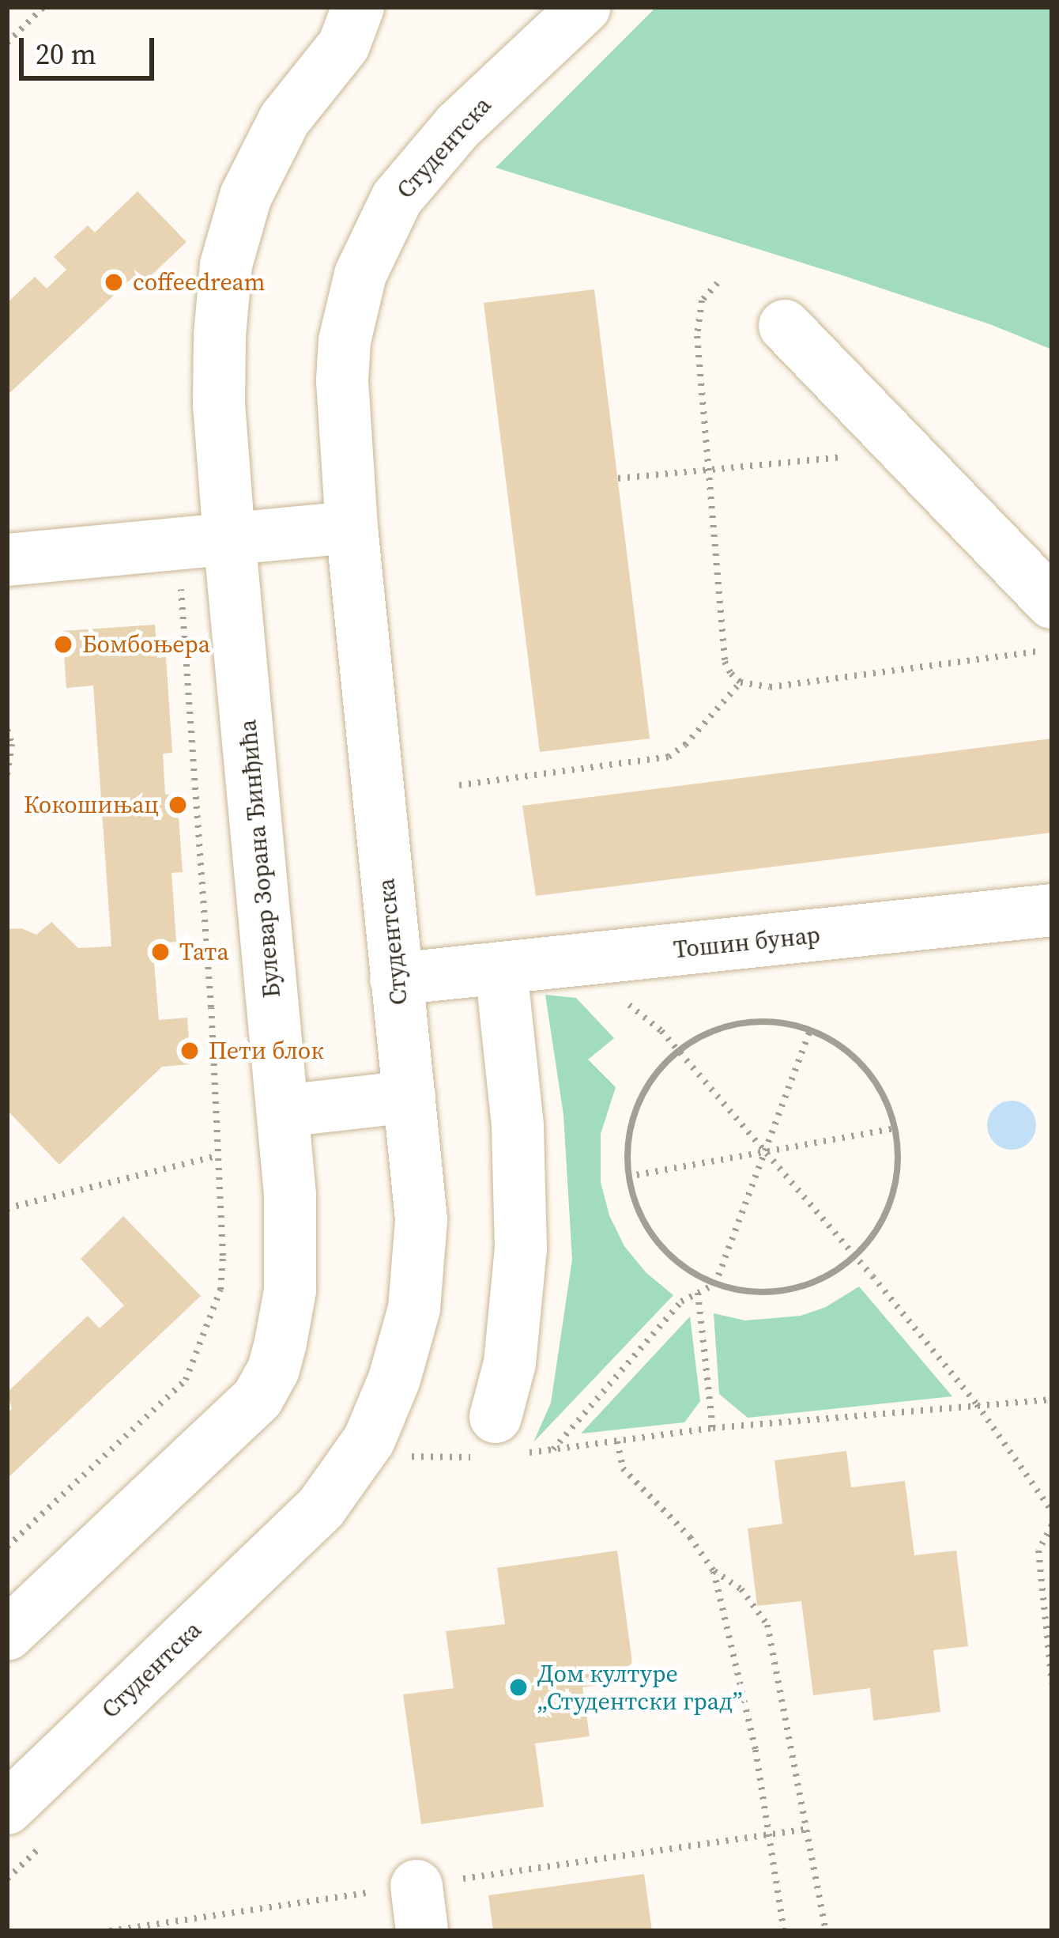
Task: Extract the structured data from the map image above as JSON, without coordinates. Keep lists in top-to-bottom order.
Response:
{
  "streets": {
    "street": ["Студентска", "Булевар Зорана Ђинђића", "Тошин бунар"]
  },
  "crossings": [
    ["Студентска", "Тошин бунар"]
  ],
  "places": [
    "coffeedream",
    "Бомбоњера",
    "Кокошињац",
    "Тата",
    "Пети блок",
    "Дом културе „Студентски град”"
  ],
  "scale_bar": "20 m"
}
